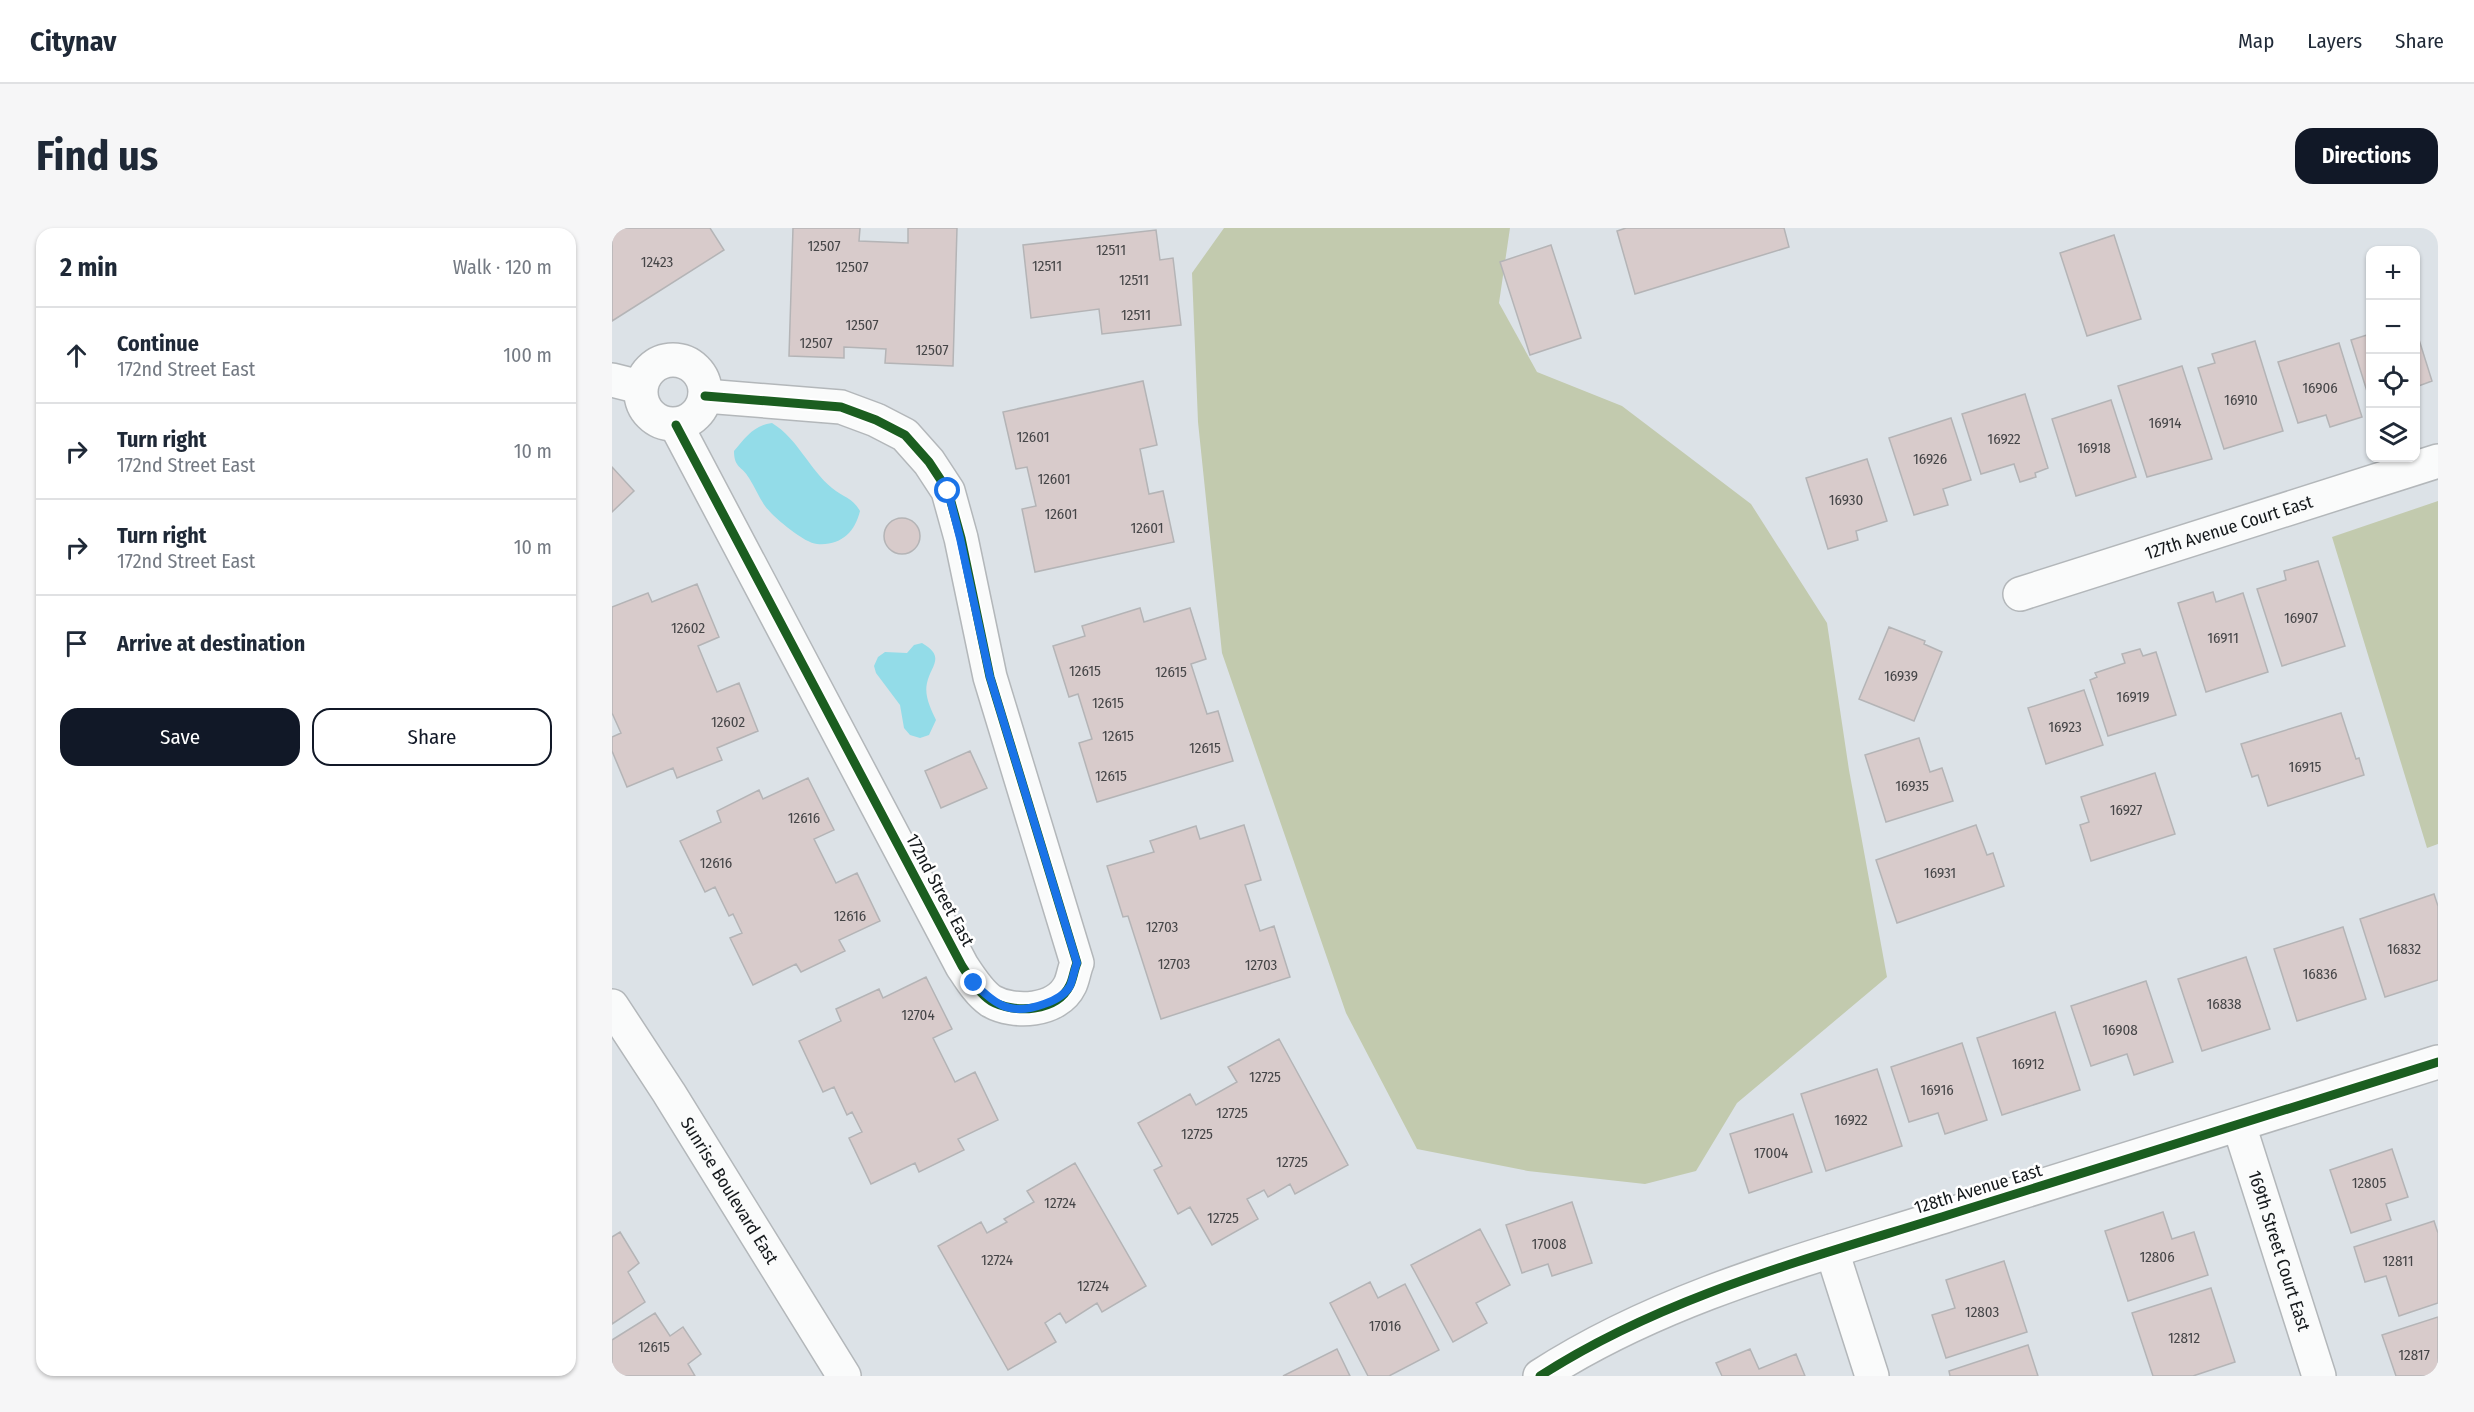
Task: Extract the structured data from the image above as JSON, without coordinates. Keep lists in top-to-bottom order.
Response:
{
  "streets": {
    "street": [
      "127th Avenue Court East",
      "172nd Street East",
      "128th Avenue East",
      "Sunrise Boulevard East",
      "169th Street Court East"
    ]
  },
  "crossings": [
    ["128th Avenue East", "169th Street Court East"]
  ],
  "house_numbers": [
    "12507",
    "12511",
    "12423",
    "12511",
    "12507",
    "12511",
    "12511",
    "12507",
    "12507",
    "12507",
    "16906",
    "16910",
    "16914",
    "12601",
    "16922",
    "16918",
    "16926",
    "12601",
    "16930",
    "12601",
    "12601",
    "16907",
    "12602",
    "16911",
    "12615",
    "12615",
    "16939",
    "16919",
    "12615",
    "12602",
    "16923",
    "12615",
    "12615",
    "16915",
    "12615",
    "16935",
    "16927",
    "12616",
    "12616",
    "16931",
    "12616",
    "12703",
    "16832",
    "12703",
    "12703",
    "16836",
    "16838",
    "12704",
    "16908",
    "16912",
    "12725",
    "16916",
    "12725",
    "16922",
    "12725",
    "17004",
    "12725",
    "12805",
    "12724",
    "12725",
    "17008",
    "12806",
    "12724",
    "12811",
    "12724",
    "12803",
    "17016",
    "12812",
    "12615",
    "12817"
  ],
  "page": {
    "header": "Citynav",
    "nav": ["Map", "Layers", "Share"],
    "buttons": [
      "Directions",
      ["Save", "Share"]
    ],
    "title": "Find us",
    "heading": ["2 min", "Walk · 120 m"],
    "map_buttons": ["+", "−"],
    "list": [
      ["Continue", "172nd Street East", "100 m"],
      ["Turn right", "172nd Street East", "10 m"],
      ["Turn right", "172nd Street East", "10 m"],
      "Arrive at destination"
    ]
  }
}
